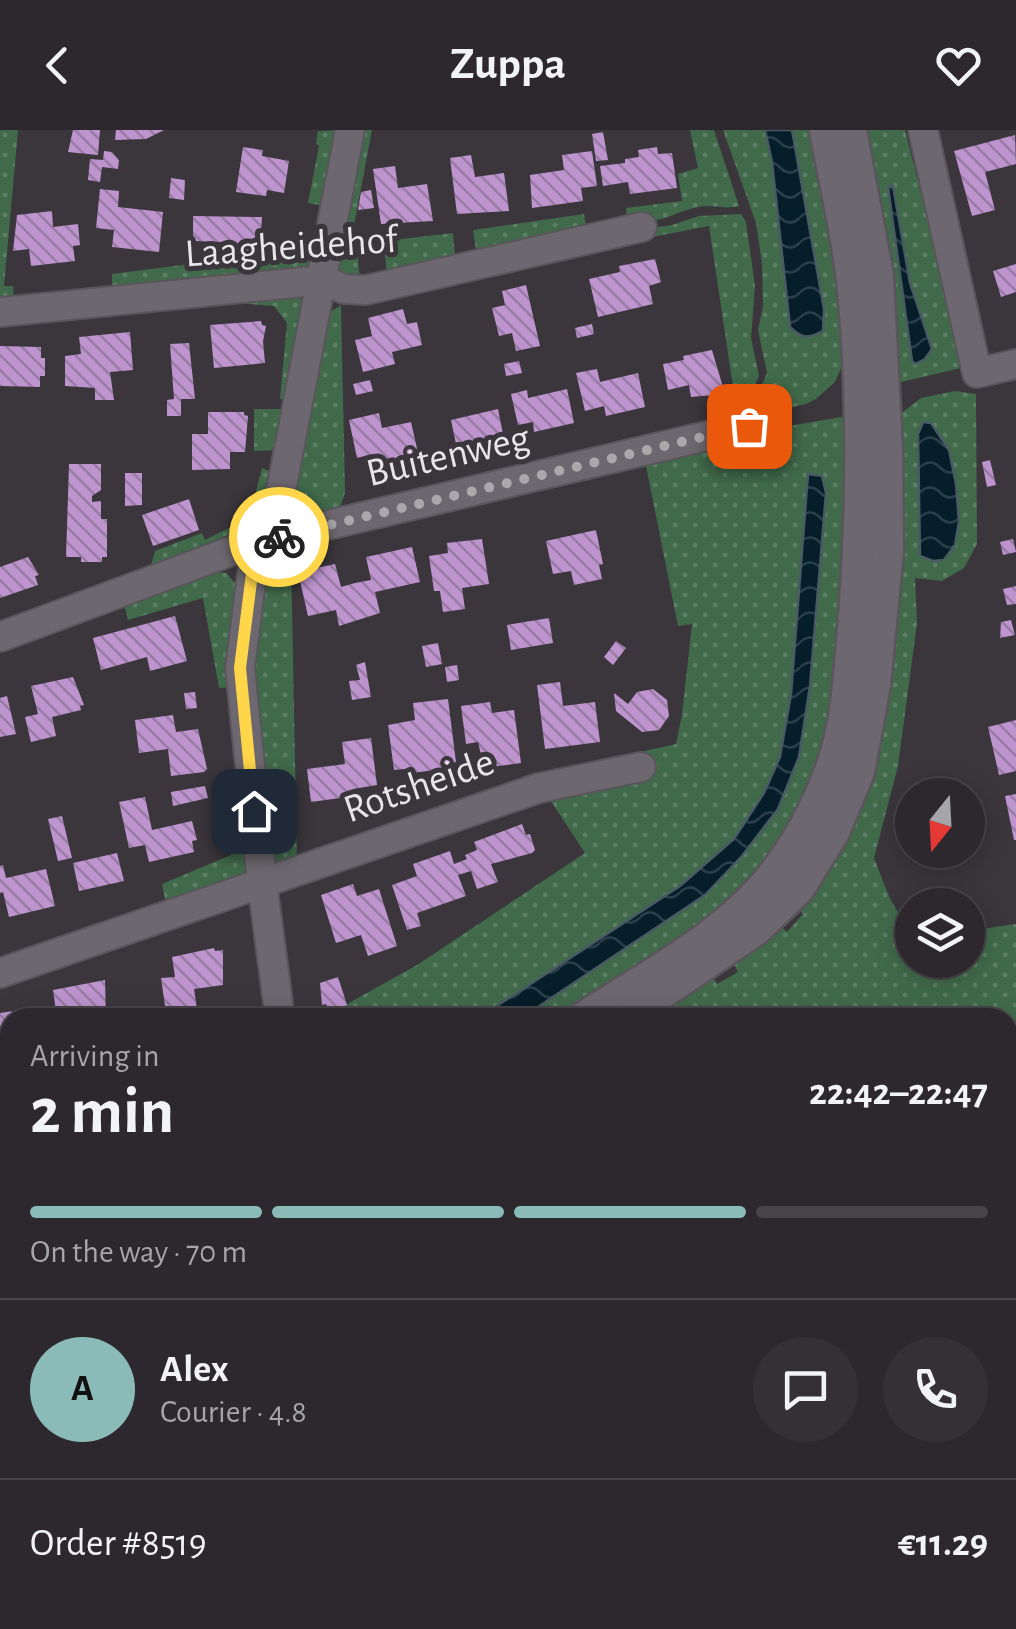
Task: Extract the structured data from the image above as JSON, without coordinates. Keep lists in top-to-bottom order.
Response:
{
  "streets": {
    "street": ["Laagheidehof", "Buitenweg", "Rotsheide"]
  },
  "north": "bottom",
  "page": {
    "header": "Zuppa",
    "heading": ["2 min", "Arriving in", "22:42–22:47"],
    "panel": [
      "Alex",
      "Courier · 4.8",
      "Order #8519",
      "€11.29"
    ],
    "bar": "On the way · 70 m",
    "round": "A"
  }
}
